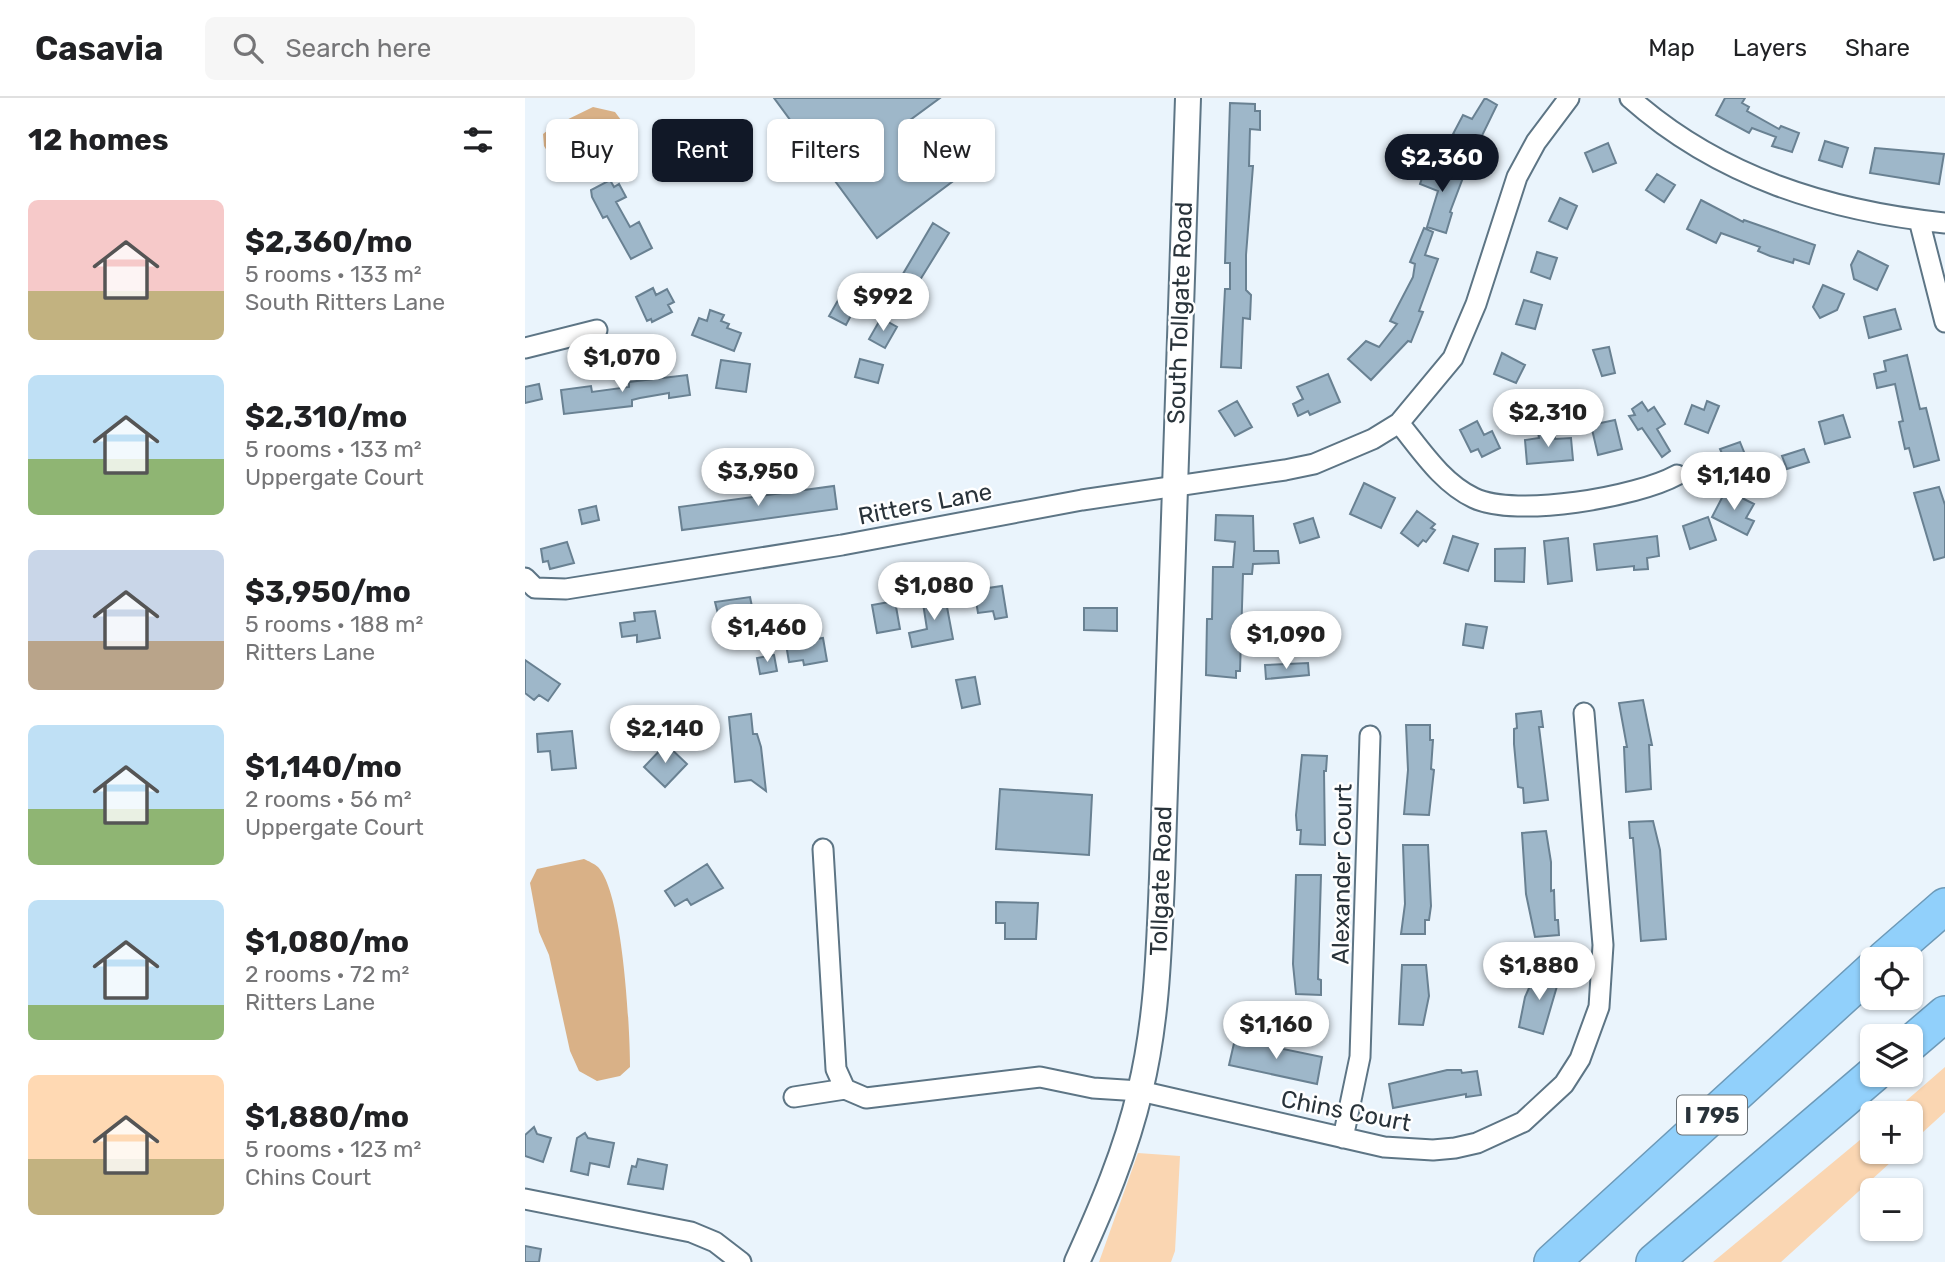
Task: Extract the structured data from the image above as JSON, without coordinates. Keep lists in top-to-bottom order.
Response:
{
  "streets": {
    "highway": ["I 795"],
    "street": [
      "South Tollgate Road",
      "Ritters Lane",
      "Alexander Court",
      "Tollgate Road",
      "Chins Court"
    ]
  },
  "crossings": [
    ["South Tollgate Road", "Ritters Lane"],
    ["South Tollgate Road", "Tollgate Road"],
    ["Ritters Lane", "Tollgate Road"],
    ["Alexander Court", "Chins Court"],
    ["Tollgate Road", "Chins Court"]
  ],
  "page": {
    "header": "Casavia",
    "search": "Search here",
    "nav": ["Map", "Layers", "Share"],
    "heading": "12 homes",
    "chip": [
      "Buy",
      "Rent",
      "Filters",
      "New"
    ],
    "price": [
      "$2,360",
      "$992",
      "$1,070",
      "$2,310",
      "$3,950",
      "$1,140",
      "$1,080",
      "$1,460",
      "$1,090",
      "$2,140",
      "$1,880",
      "$1,160"
    ],
    "list": [
      {
        "name": "$2,360/mo",
        "note": "5 rooms · 133 m² · South Ritters Lane"
      },
      {
        "name": "$2,310/mo",
        "note": "5 rooms · 133 m² · Uppergate Court"
      },
      {
        "name": "$3,950/mo",
        "note": "5 rooms · 188 m² · Ritters Lane"
      },
      {
        "name": "$1,140/mo",
        "note": "2 rooms · 56 m² · Uppergate Court"
      },
      {
        "name": "$1,080/mo",
        "note": "2 rooms · 72 m² · Ritters Lane"
      },
      {
        "name": "$1,880/mo",
        "note": "5 rooms · 123 m² · Chins Court"
      }
    ],
    "map_buttons": ["+", "−"]
  }
}
